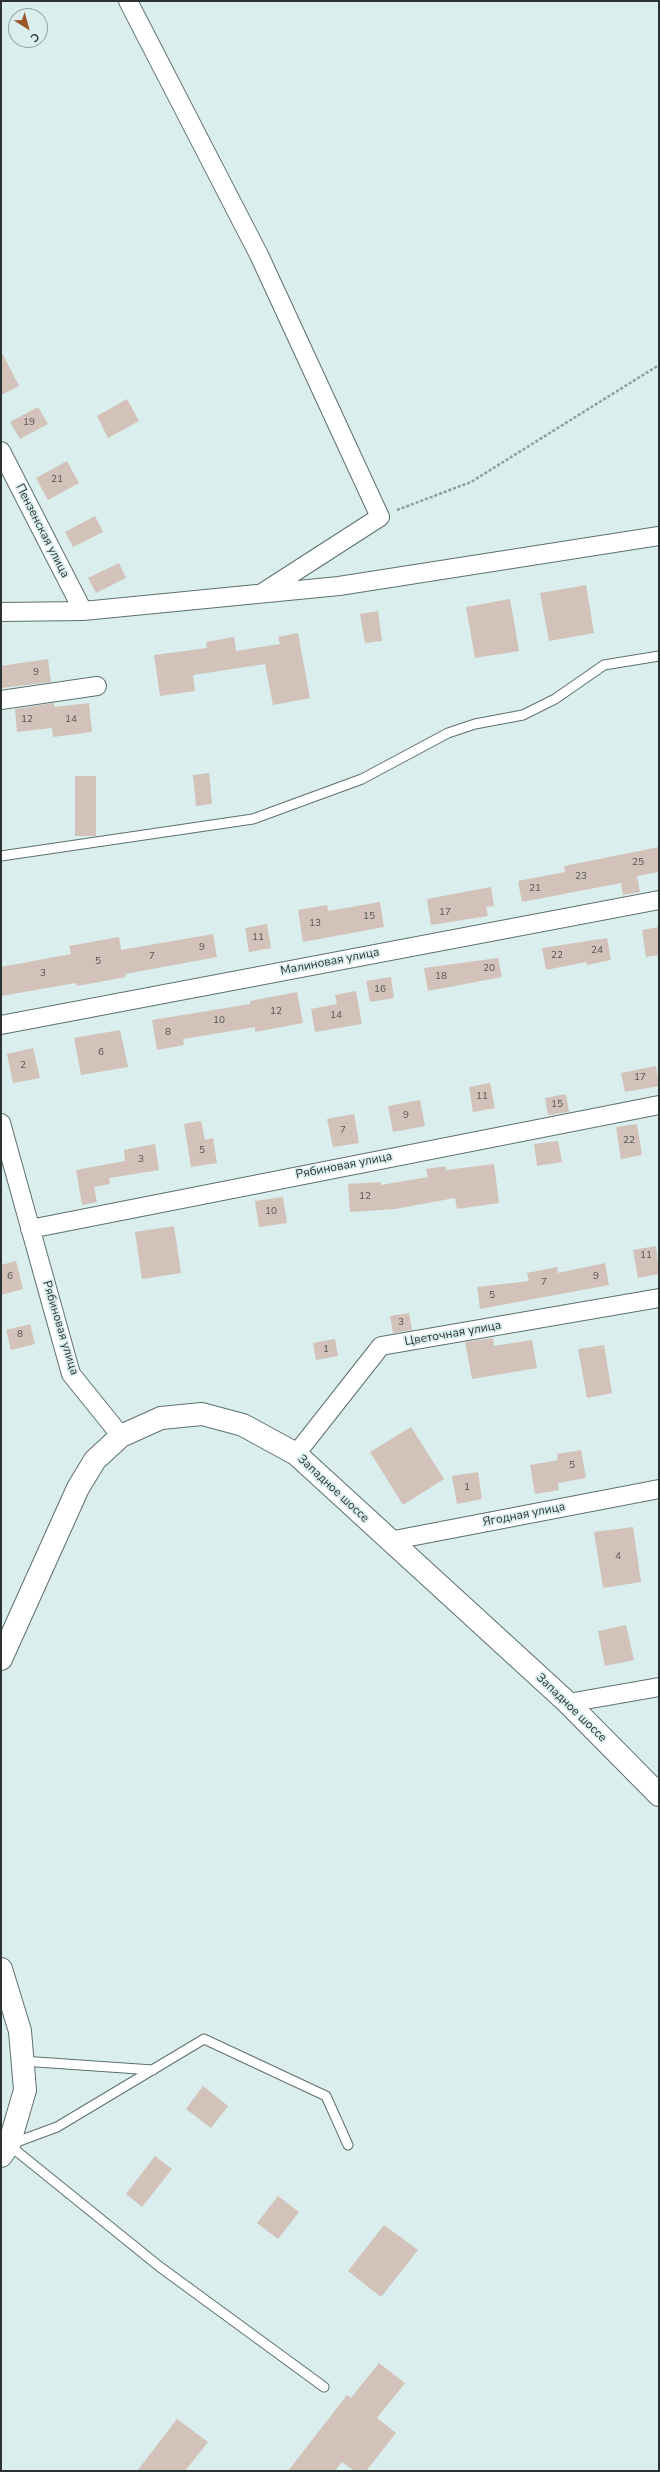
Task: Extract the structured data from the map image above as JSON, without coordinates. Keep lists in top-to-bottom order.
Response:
{
  "streets": {
    "main road": ["Западное шоссе"],
    "street": [
      "Пензенская улица",
      "Малиновая улица",
      "Рябиновая улица",
      "Цветочная улица",
      "Ягодная улица"
    ]
  },
  "crossings": [
    ["Рябиновая улица", "Западное шоссе"],
    ["Цветочная улица", "Западное шоссе"],
    ["Западное шоссе", "Ягодная улица"]
  ],
  "house_numbers": [
    "19",
    "21",
    "9",
    "12",
    "14",
    "25",
    "23",
    "21",
    "17",
    "15",
    "13",
    "11",
    "9",
    "24",
    "22",
    "7",
    "5",
    "20",
    "3",
    "18",
    "16",
    "12",
    "14",
    "10",
    "8",
    "6",
    "2",
    "17",
    "11",
    "15",
    "9",
    "7",
    "22",
    "5",
    "3",
    "12",
    "10",
    "11",
    "6",
    "9",
    "7",
    "5",
    "3",
    "8",
    "1",
    "5",
    "1",
    "4"
  ],
  "north": "bottom right"
}
